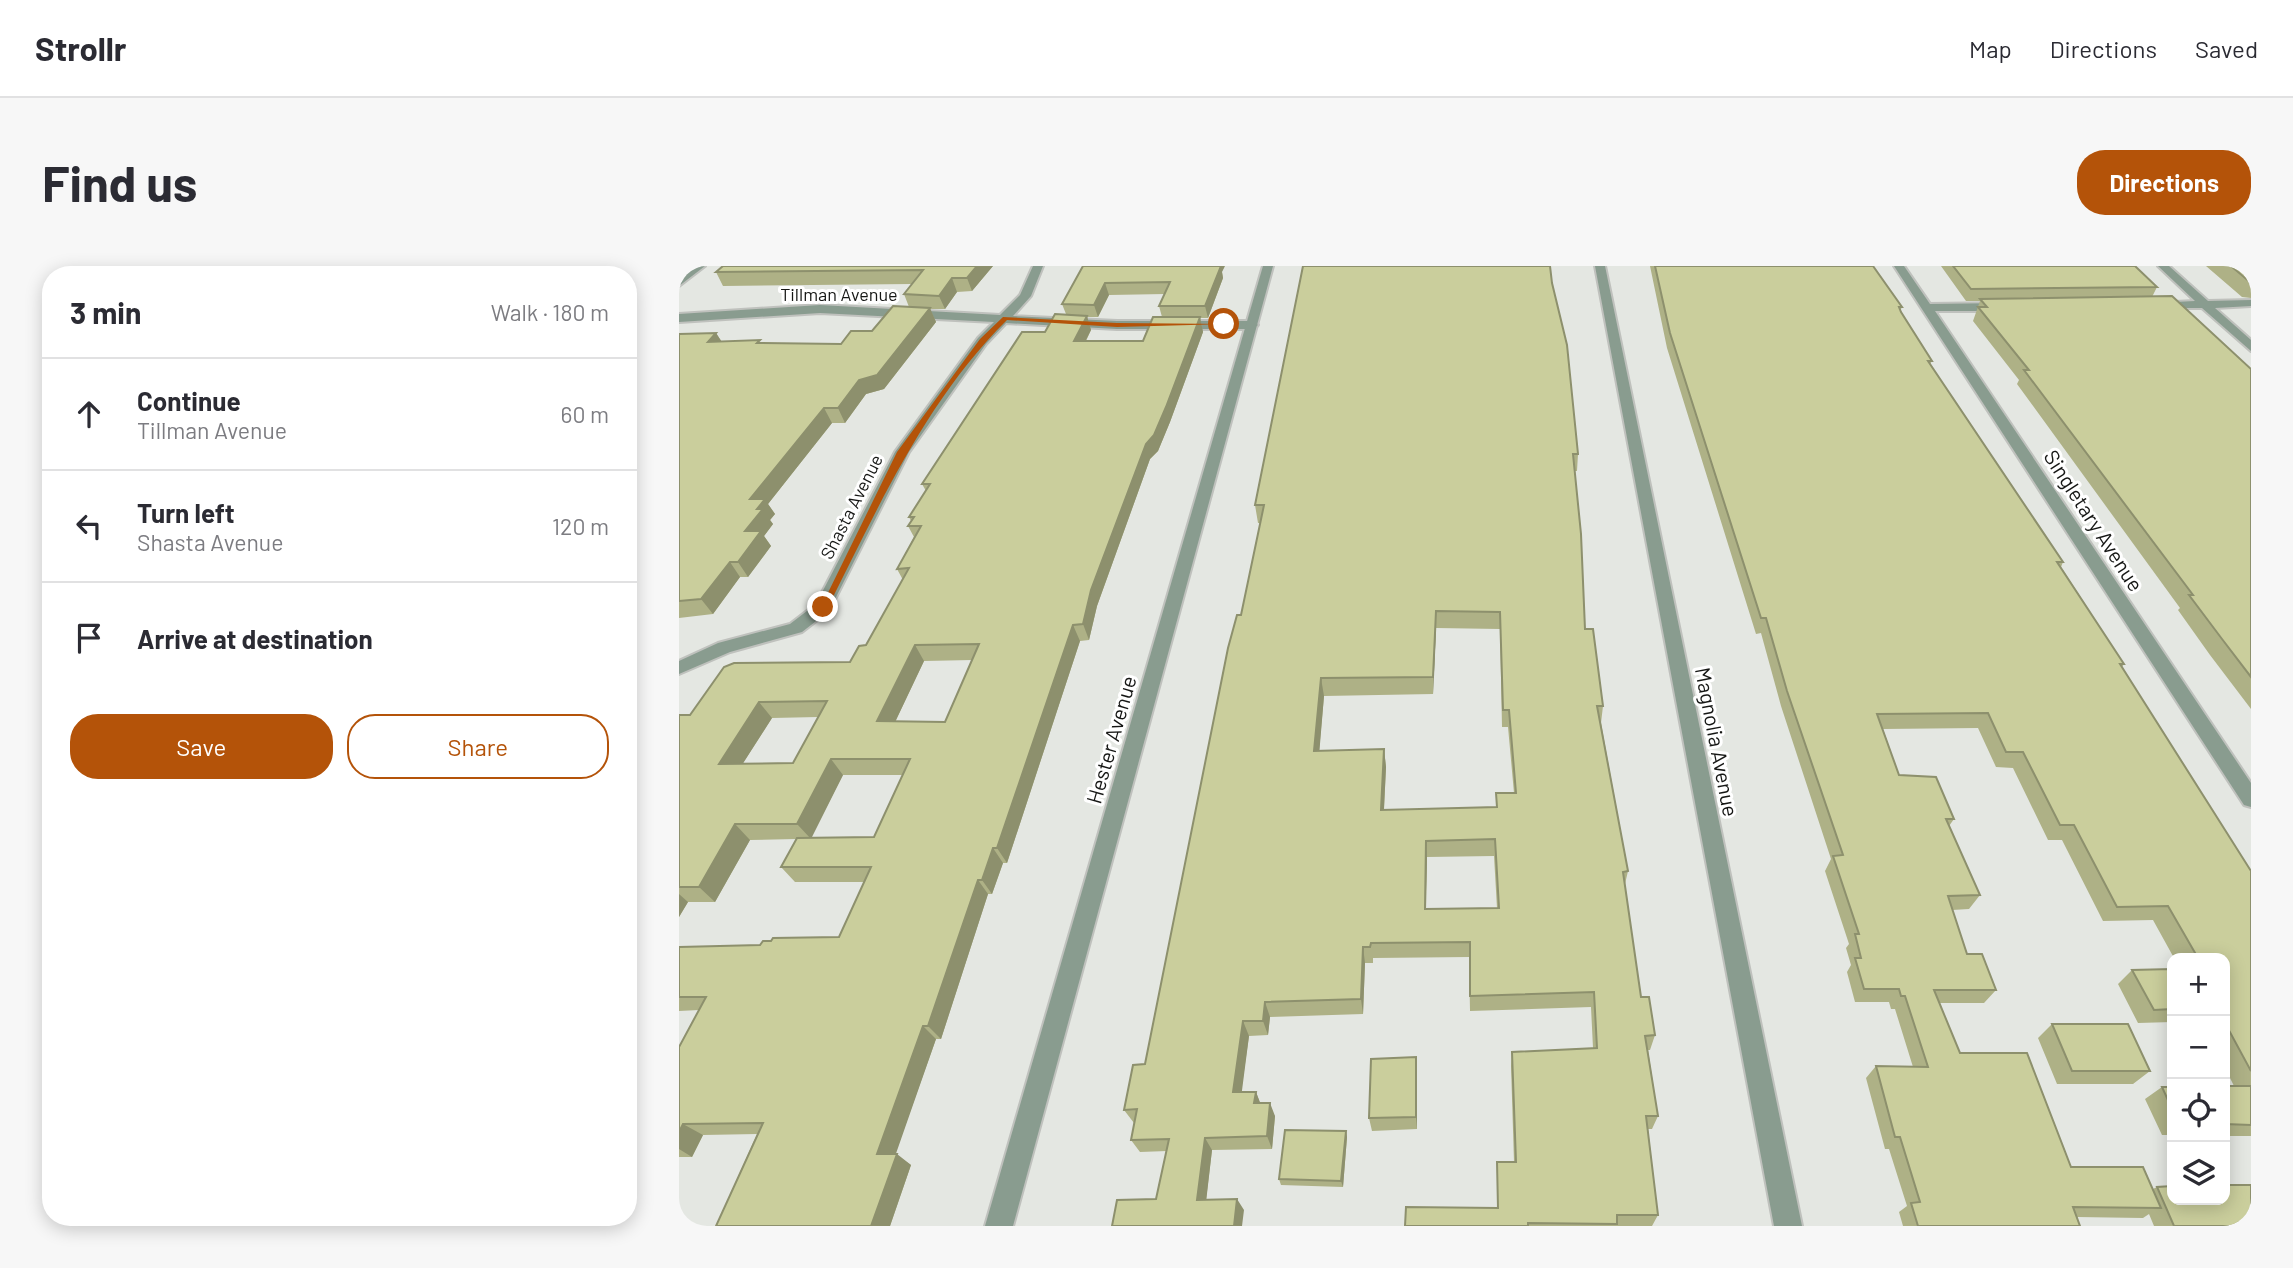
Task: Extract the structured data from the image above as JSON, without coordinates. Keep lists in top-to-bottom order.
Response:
{
  "streets": {
    "street": [
      "Tillman Avenue",
      "Shasta Avenue",
      "Singletary Avenue",
      "Hester Avenue",
      "Magnolia Avenue"
    ]
  },
  "crossings": [
    ["Tillman Avenue", "Shasta Avenue"],
    ["Tillman Avenue", "Hester Avenue"]
  ],
  "page": {
    "header": "Strollr",
    "nav": ["Map", "Directions", "Saved"],
    "buttons": [
      "Directions",
      ["Save", "Share"]
    ],
    "title": "Find us",
    "heading": ["3 min", "Walk · 180 m"],
    "list": [
      ["Continue", "Tillman Avenue", "60 m"],
      ["Turn left", "Shasta Avenue", "120 m"],
      "Arrive at destination"
    ],
    "map_buttons": ["+", "−"]
  }
}
